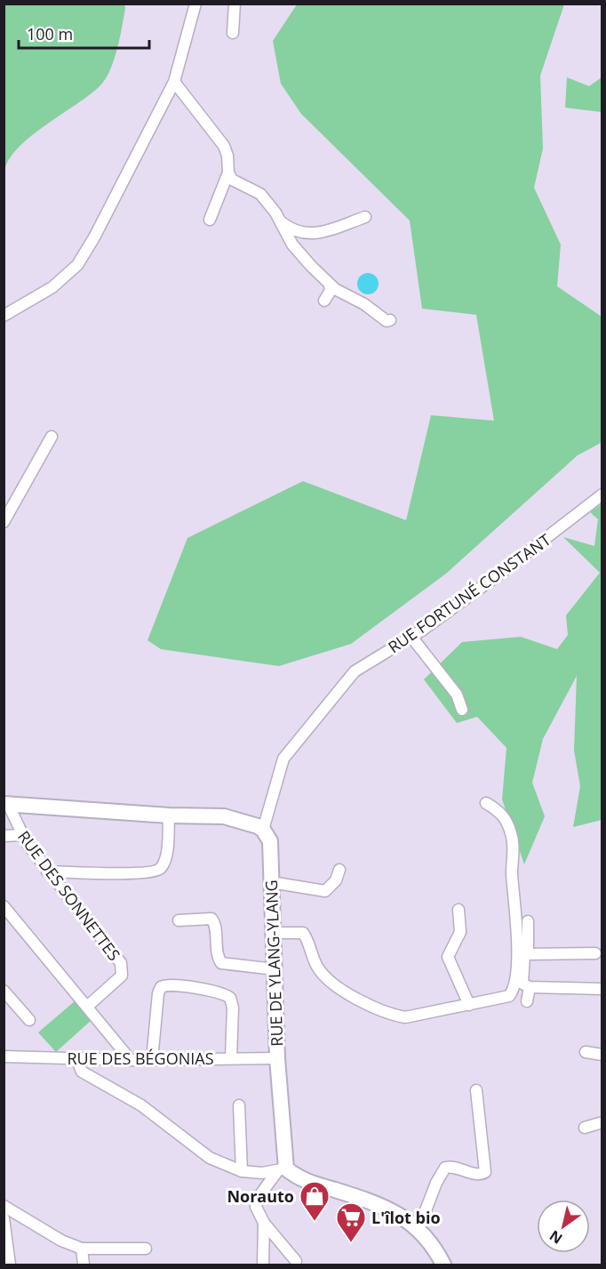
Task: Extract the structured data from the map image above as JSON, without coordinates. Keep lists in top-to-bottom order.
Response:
{
  "streets": {
    "street": [
      "RUE FORTUNÉ CONSTANT",
      "RUE DES SONNETTES",
      "RUE DE YLANG-YLANG",
      "RUE DES BÉGONIAS"
    ]
  },
  "crossings": [
    ["RUE FORTUNÉ CONSTANT", "RUE DE YLANG-YLANG"],
    ["RUE DE YLANG-YLANG", "RUE DES BÉGONIAS"]
  ],
  "places": {
    "shop": ["Norauto"],
    "supermarket": ["L'îlot bio"]
  },
  "scale_bar": "100 m",
  "north": "bottom left"
}
